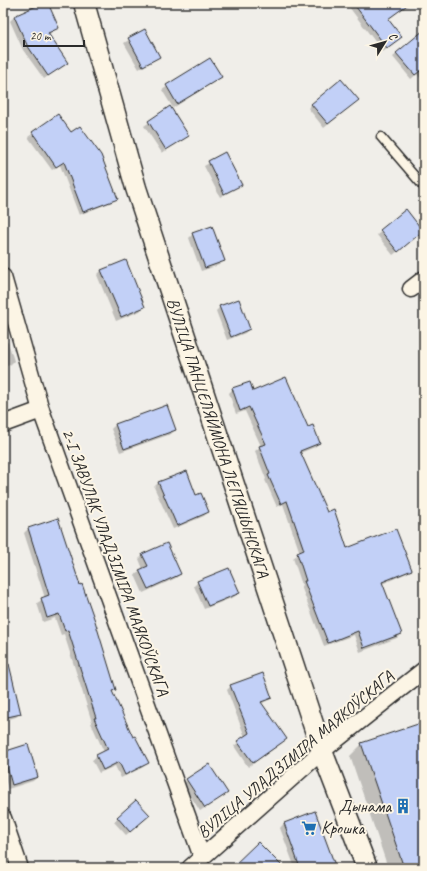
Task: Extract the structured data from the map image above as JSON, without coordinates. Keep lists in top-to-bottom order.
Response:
{
  "streets": {
    "street": ["ВУЛІЦА ПАНЦЕЛЯЙМОНА ЛЕПЯШЫНСКАГА", "2-І ЗАВУЛАК УЛАДЗІМІРА МАЯКОЎСКАГА", "ВУЛІЦА УЛАДЗІМІРА МАЯКОЎСКАГА"]
  },
  "crossings": [
    ["ВУЛІЦА ПАНЦЕЛЯЙМОНА ЛЕПЯШЫНСКАГА", "ВУЛІЦА УЛАДЗІМІРА МАЯКОЎСКАГА"],
    ["2-І ЗАВУЛАК УЛАДЗІМІРА МАЯКОЎСКАГА", "ВУЛІЦА УЛАДЗІМІРА МАЯКОЎСКАГА"]
  ],
  "places": {
    "building": ["Дынама"],
    "supermarket": ["Крошка"]
  },
  "scale_bar": "20 m",
  "north": "top right"
}
